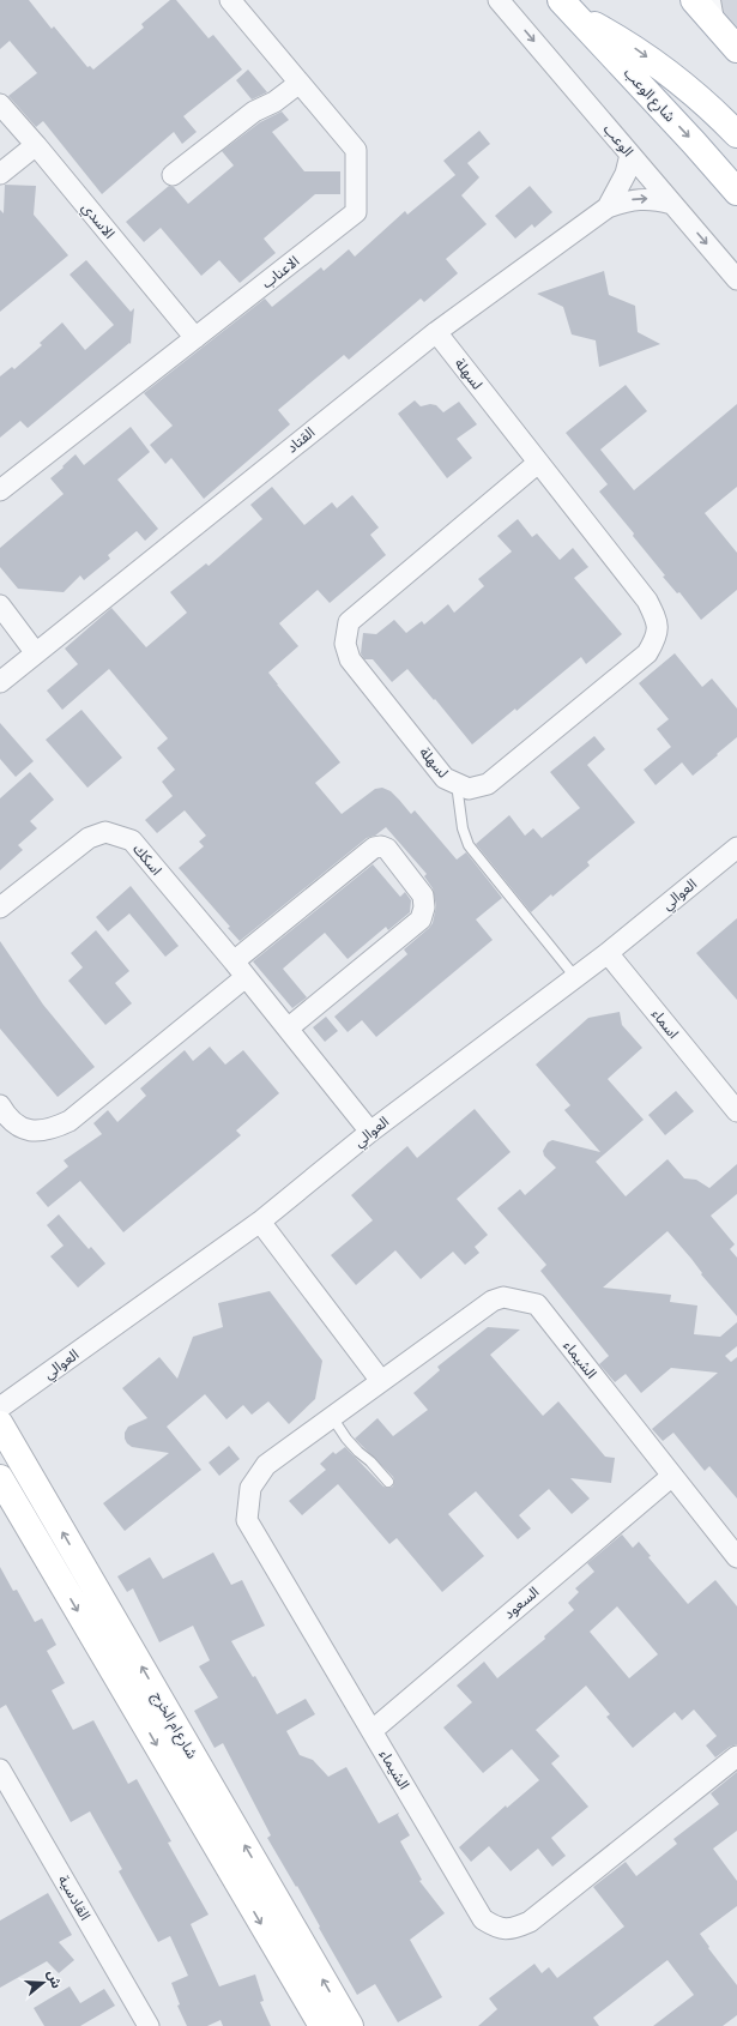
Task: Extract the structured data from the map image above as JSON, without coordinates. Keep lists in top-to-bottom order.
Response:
{
  "streets": {
    "street": [
      "شارع الوعب",
      "الوعب",
      "الاسدي",
      "الاعناب",
      "لسهلة",
      "القتاد",
      "اسكك",
      "العوالي",
      "اسماء",
      "الشيماء",
      "السعود",
      "شارع ام الخرج",
      "القادسية"
    ]
  },
  "crossings": [
    ["الوعب", "القتاد"],
    ["الاسدي", "الاعناب"],
    ["لسهلة", "القتاد"],
    ["اسكك", "العوالي"],
    ["العوالي", "اسماء"],
    ["الشيماء", "السعود"]
  ],
  "north": "right"
}
